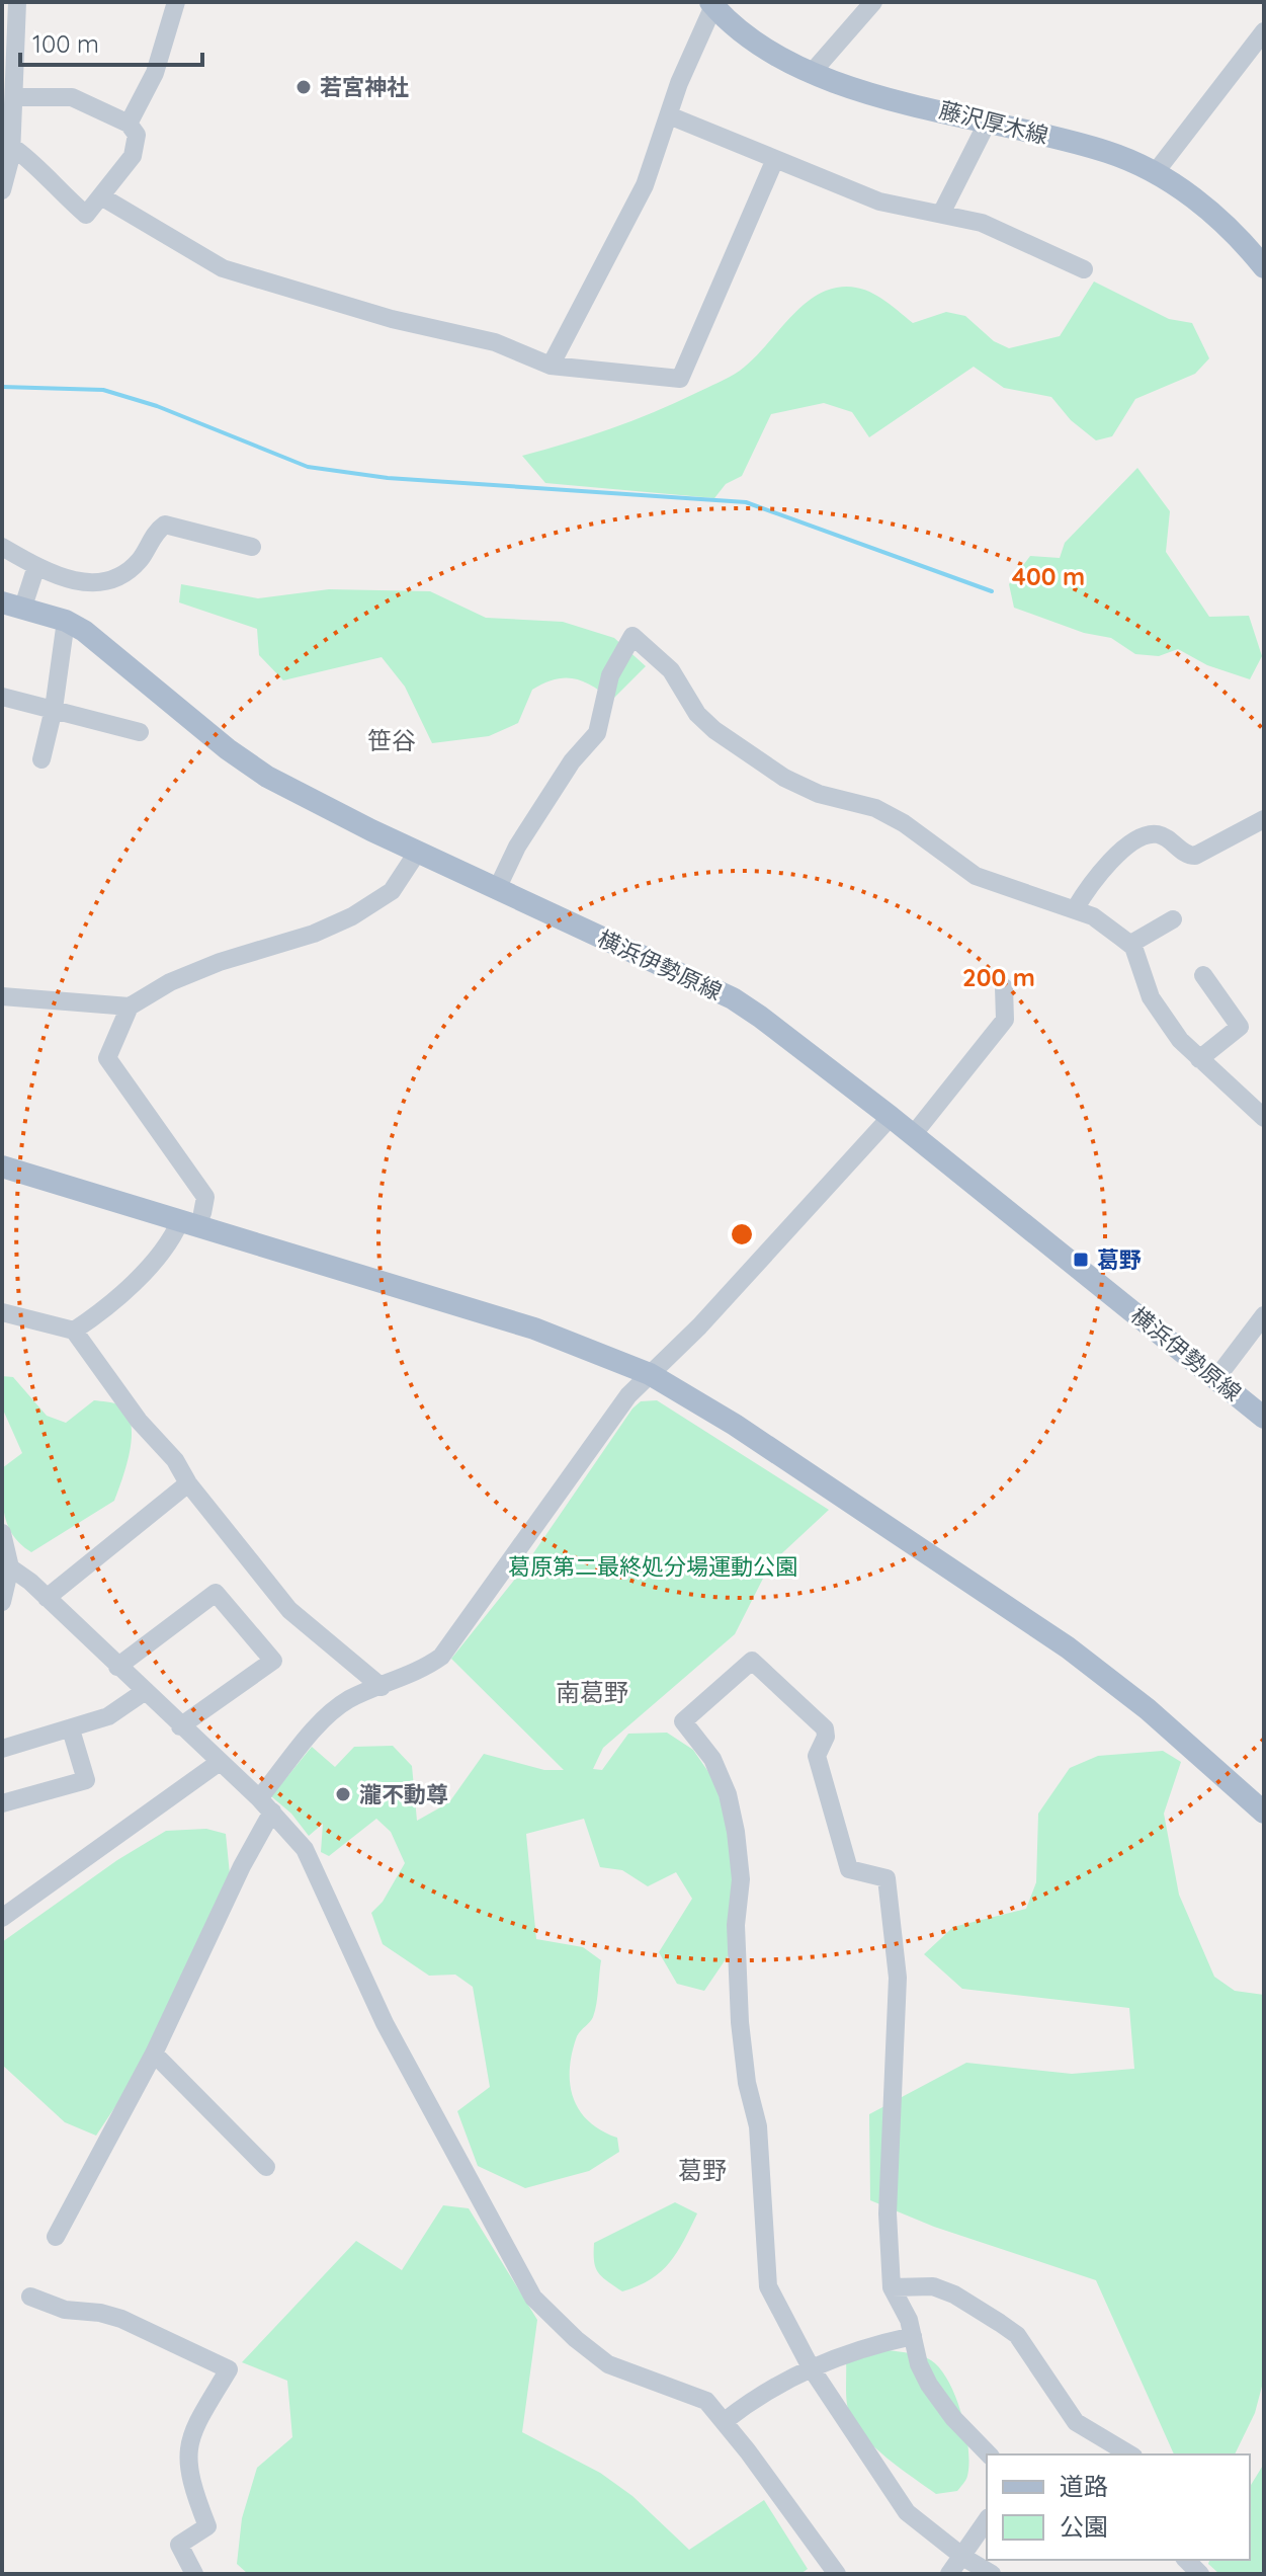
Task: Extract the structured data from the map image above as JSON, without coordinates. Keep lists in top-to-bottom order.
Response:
{
  "streets": {
    "main road": ["藤沢厚木線", "横浜伊勢原線"]
  },
  "districts": ["笹谷", "南葛野", "葛野"],
  "parks": ["葛原第二最終処分場運動公園"],
  "places": {
    "other": ["若宮神社", "瀧不動尊"],
    "transit": ["葛野"]
  },
  "legend": ["道路", "公園"],
  "scale_bar": "100 m",
  "rings": ["400 m", "200 m"]
}
